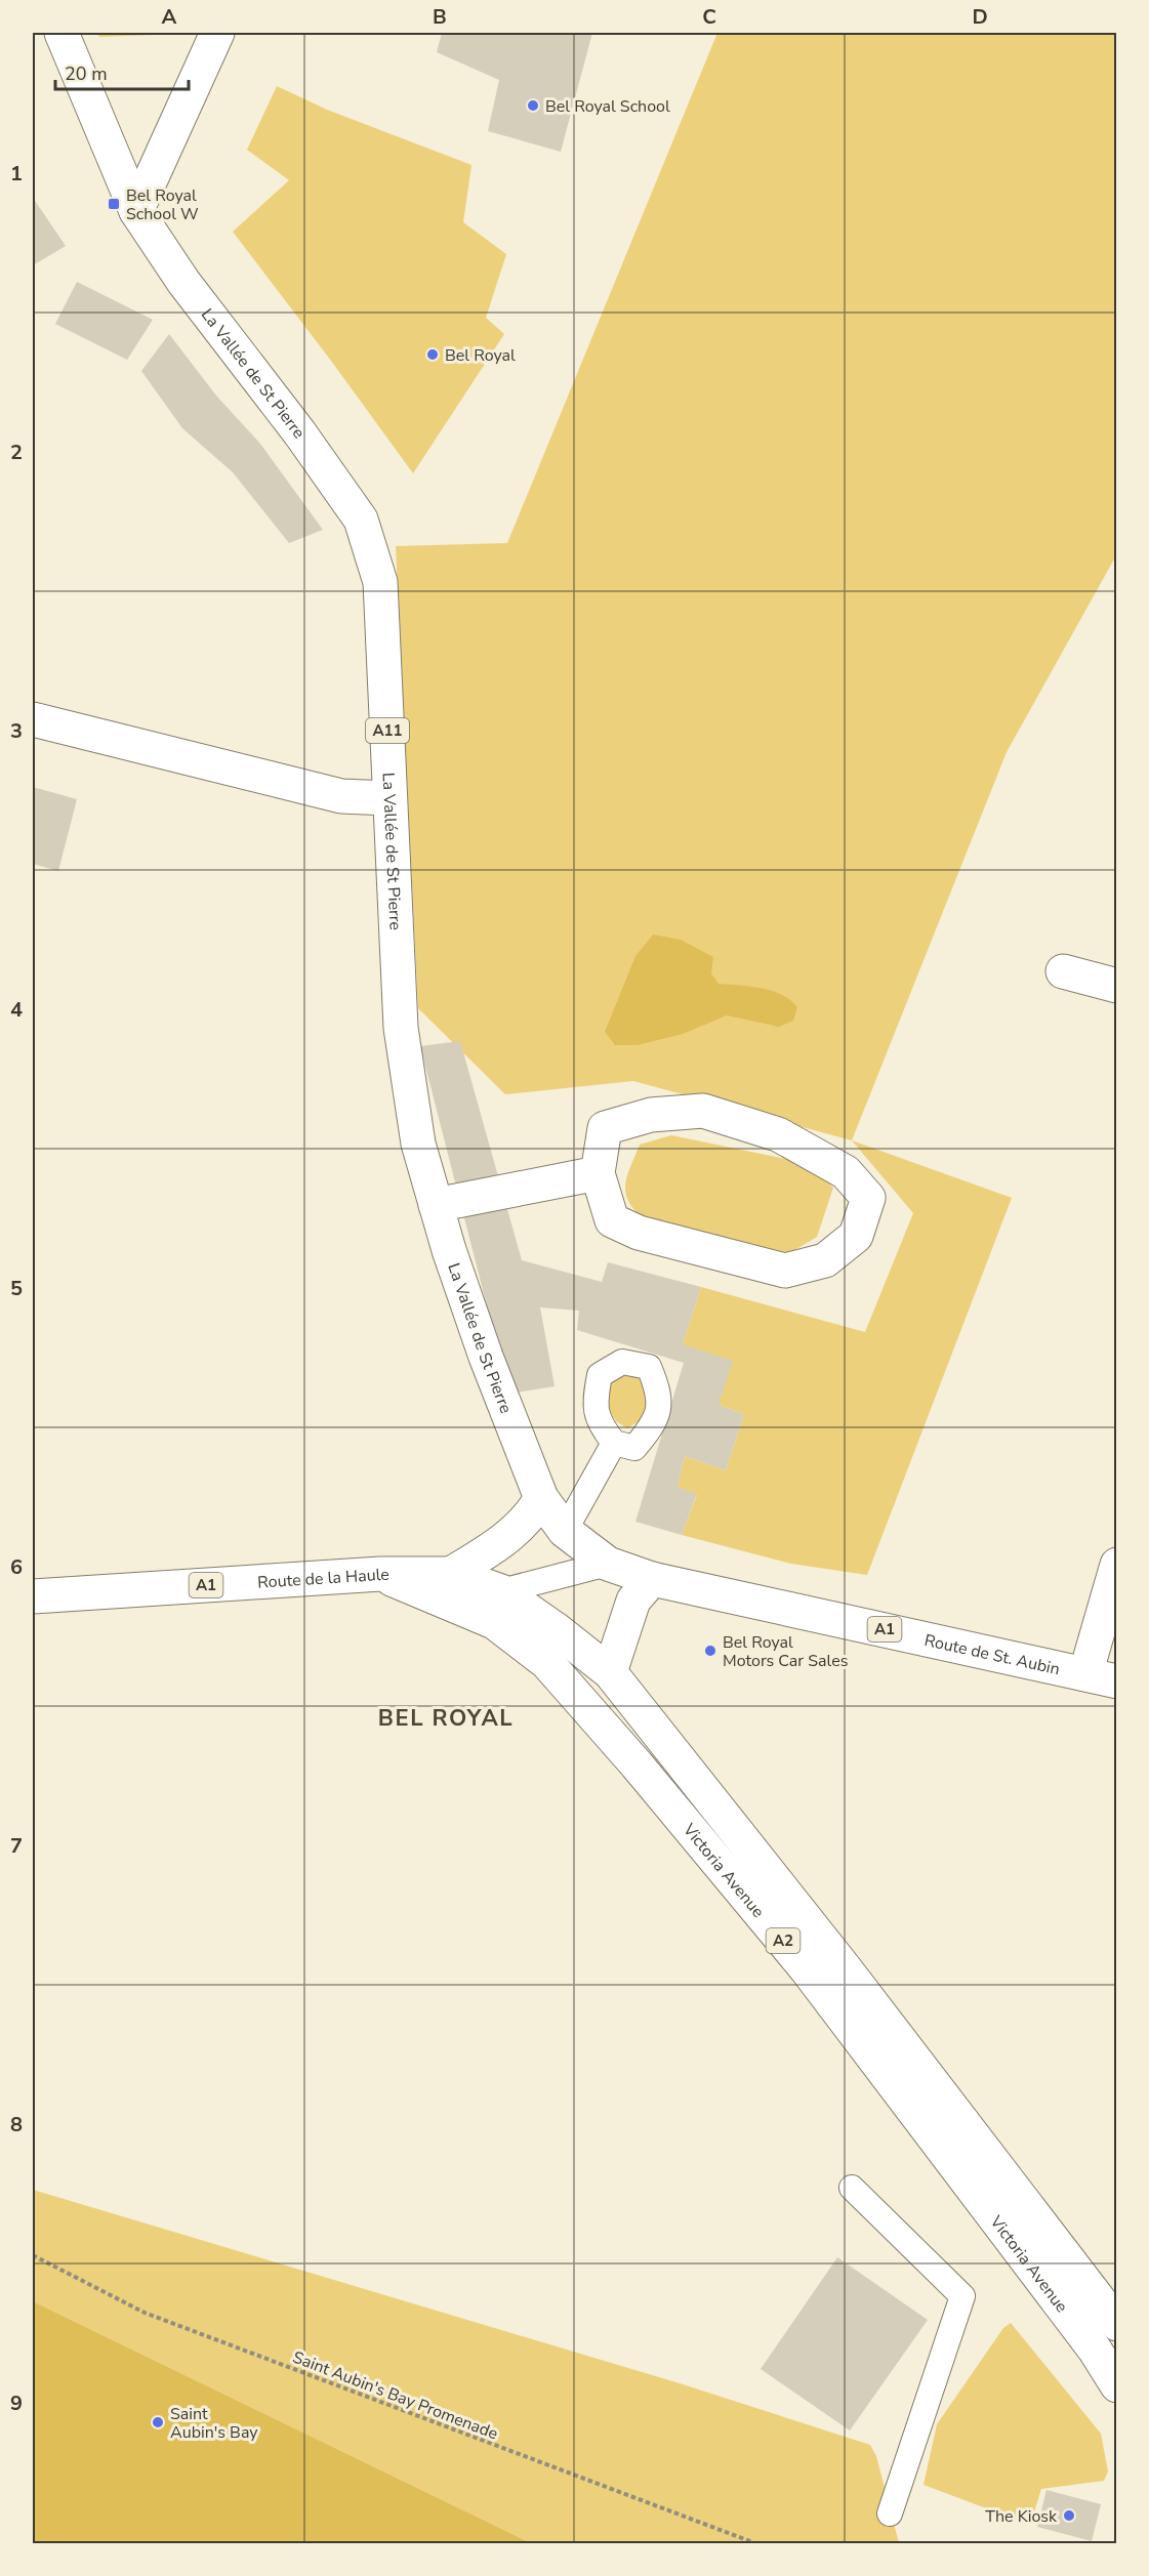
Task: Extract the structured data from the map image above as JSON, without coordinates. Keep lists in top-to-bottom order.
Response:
{
  "streets": {
    "main road": [
      "La Vallée de St Pierre",
      "A11",
      "Route de la Haule",
      "A1",
      "Route de St. Aubin",
      "Victoria Avenue",
      "A2"
    ],
    "path": ["Saint Aubin's Bay Promenade"]
  },
  "crossings": [
    ["La Vallée de St Pierre", "A1"],
    ["Route de la Haule", "Victoria Avenue"],
    ["A1", "Route de St. Aubin"]
  ],
  "districts": ["BEL ROYAL"],
  "places": {
    "other": [
      "Bel Royal School",
      "Bel Royal",
      "Bel Royal Motors Car Sales",
      "Saint Aubin's Bay",
      "The Kiosk"
    ],
    "transit": ["Bel Royal School W"]
  },
  "scale_bar": "20 m",
  "grid": {
    "columns": [
      "A",
      "B",
      "C",
      "D"
    ],
    "rows": [
      "1",
      "2",
      "3",
      "4",
      "5",
      "6",
      "7",
      "8",
      "9"
    ]
  }
}
